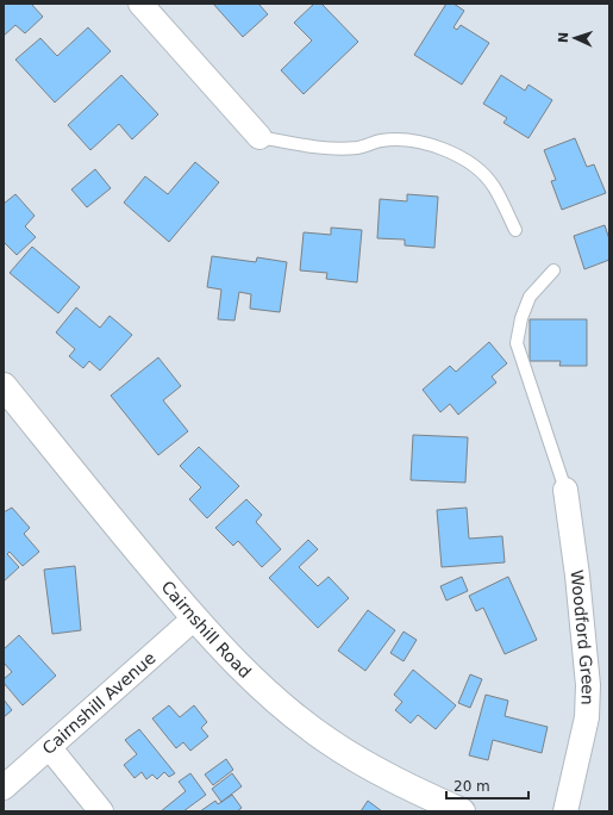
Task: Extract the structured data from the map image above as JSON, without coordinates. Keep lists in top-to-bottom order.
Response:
{
  "streets": {
    "street": ["Cairnshill Road", "Woodford Green", "Cairnshill Avenue"]
  },
  "crossings": [
    ["Cairnshill Road", "Cairnshill Avenue"]
  ],
  "scale_bar": "20 m",
  "north": "left"
}
